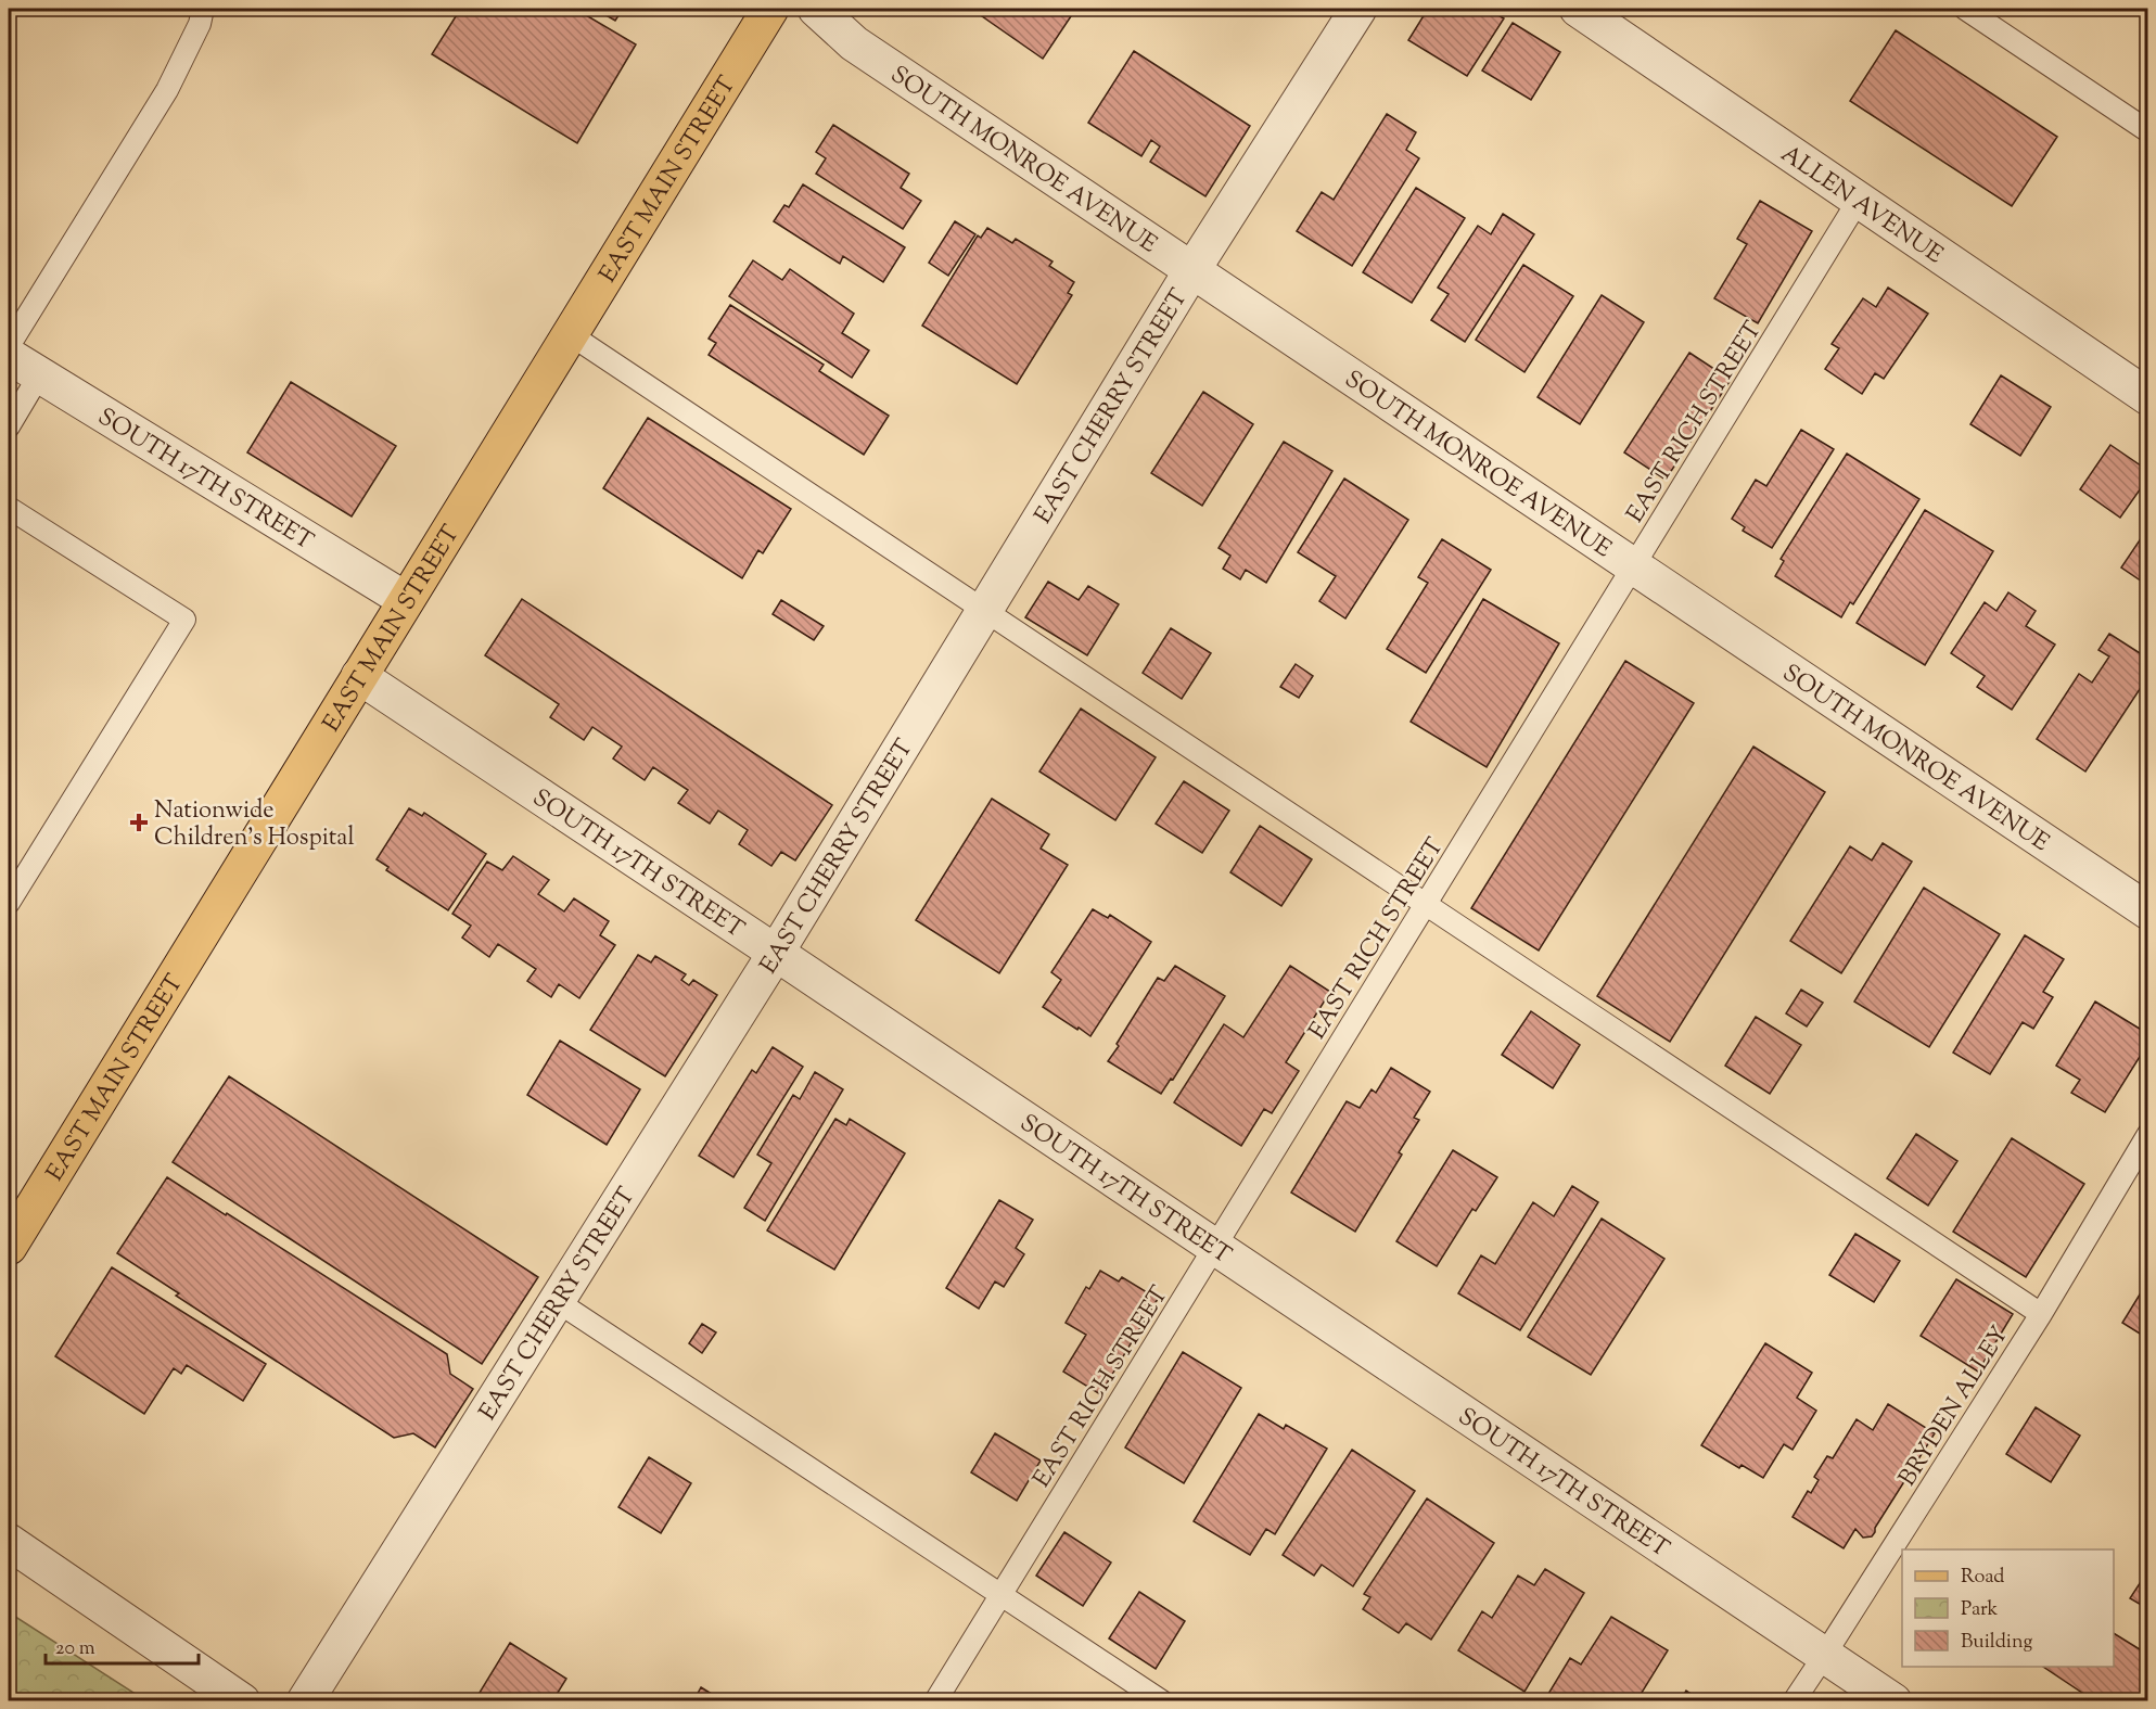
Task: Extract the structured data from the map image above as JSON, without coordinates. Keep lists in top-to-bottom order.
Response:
{
  "streets": {
    "main road": ["EAST MAIN STREET"],
    "street": [
      "SOUTH MONROE AVENUE",
      "ALLEN AVENUE",
      "EAST CHERRY STREET",
      "SOUTH 17TH STREET"
    ],
    "lane": ["EAST RICH STREET", "BRYDEN ALLEY"]
  },
  "crossings": [
    ["SOUTH MONROE AVENUE", "EAST CHERRY STREET"],
    ["SOUTH MONROE AVENUE", "EAST RICH STREET"],
    ["EAST MAIN STREET", "SOUTH 17TH STREET"],
    ["ALLEN AVENUE", "EAST RICH STREET"],
    ["EAST CHERRY STREET", "SOUTH 17TH STREET"],
    ["EAST RICH STREET", "SOUTH 17TH STREET"],
    ["SOUTH 17TH STREET", "BRYDEN ALLEY"]
  ],
  "places": {
    "health": ["Nationwide Children's Hospital"]
  },
  "legend": ["Road", "Park", "Building"],
  "scale_bar": "20 m"
}
